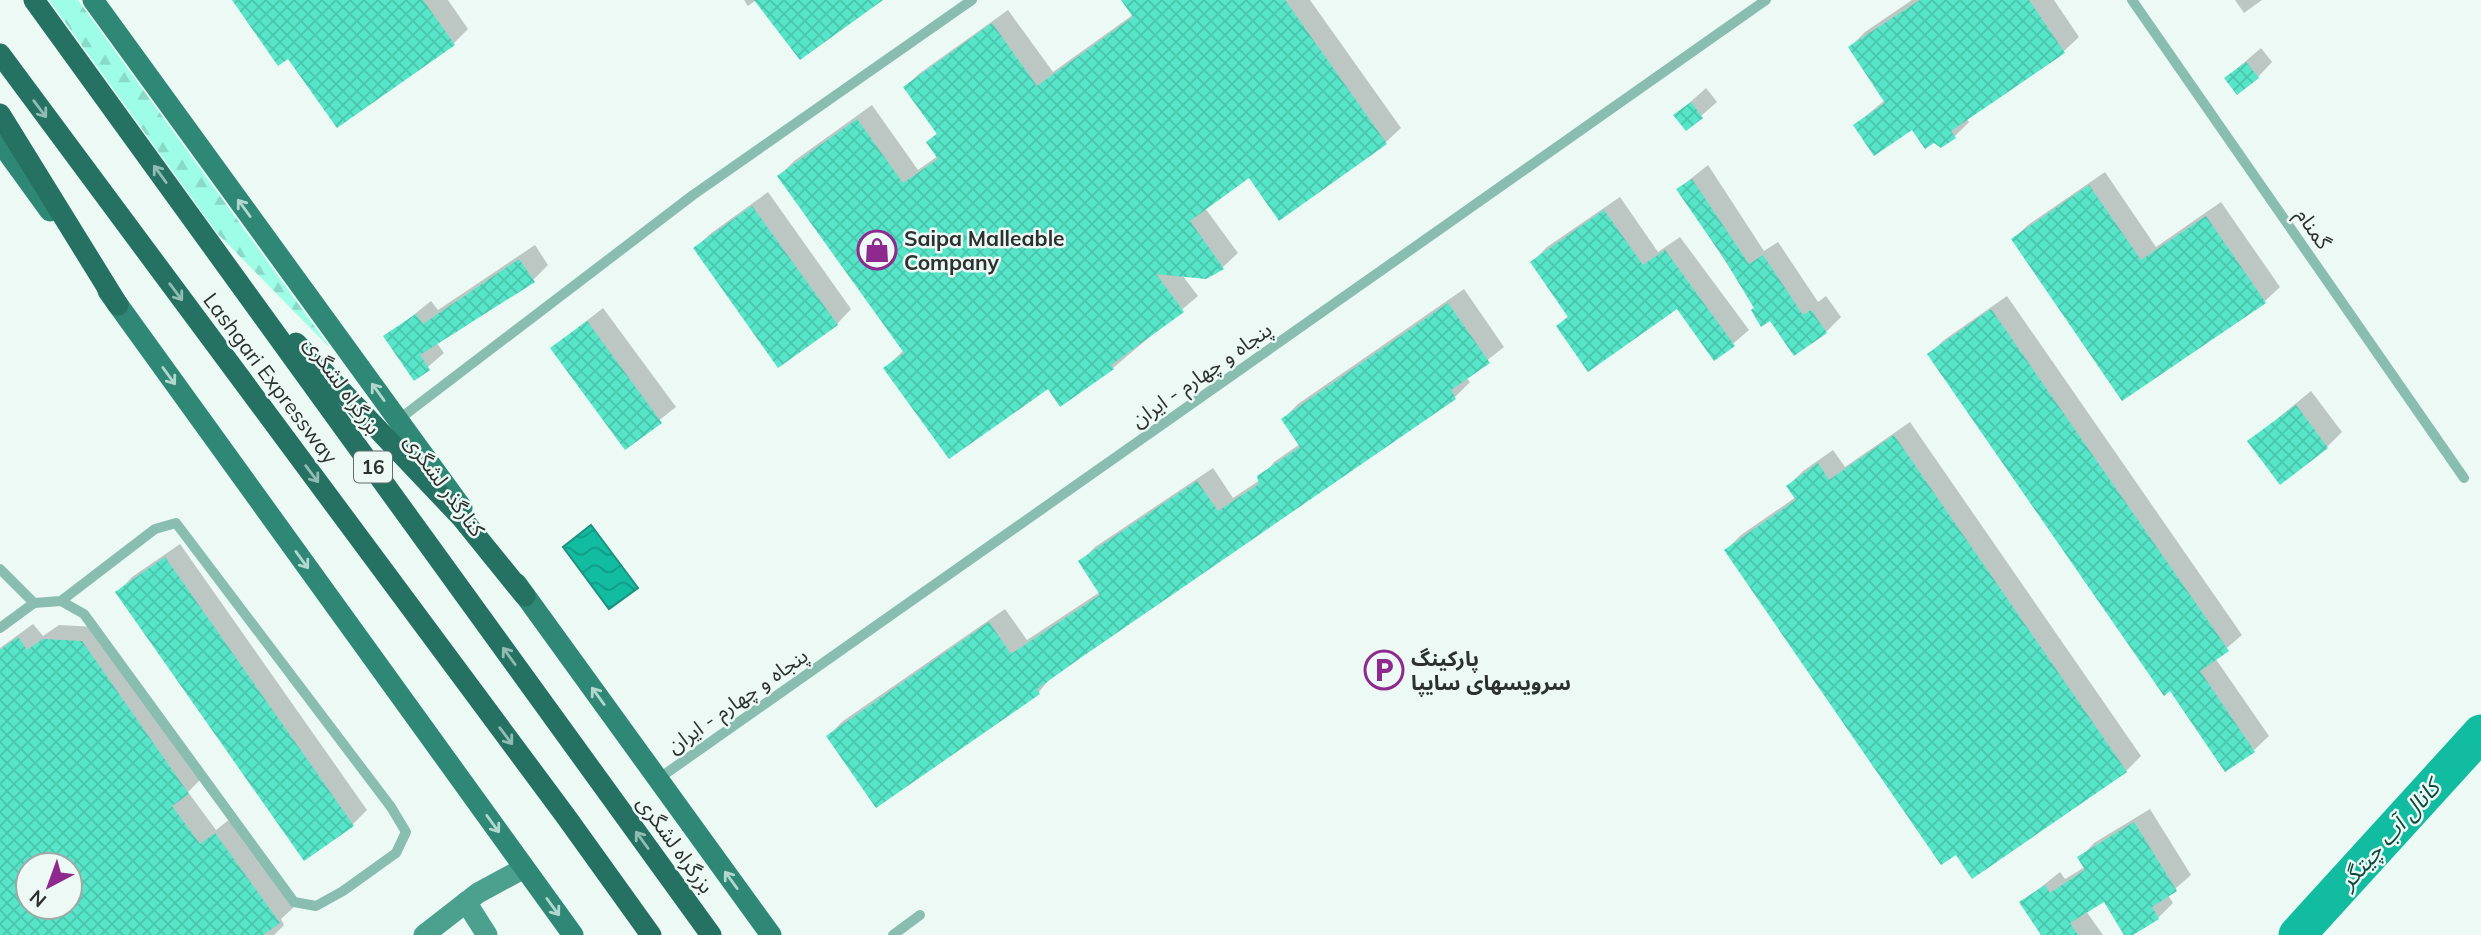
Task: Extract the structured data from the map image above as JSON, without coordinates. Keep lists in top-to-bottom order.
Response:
{
  "streets": {
    "highway": ["Lashgari Expressway", "بزرگراه لشگری", "16"],
    "main road": ["کنارگذر لشگری"],
    "lane": ["گمنام", "پنجاه و چهارم - ایران"]
  },
  "crossings": [
    ["پنجاه و چهارم - ایران", "کنارگذر لشگری"]
  ],
  "water": ["کانال آب چیتگر"],
  "places": {
    "shop": ["Saipa Malleable Company"],
    "parking": ["پارکینگ سرویسهای سایپا"]
  },
  "north": "bottom left"
}
